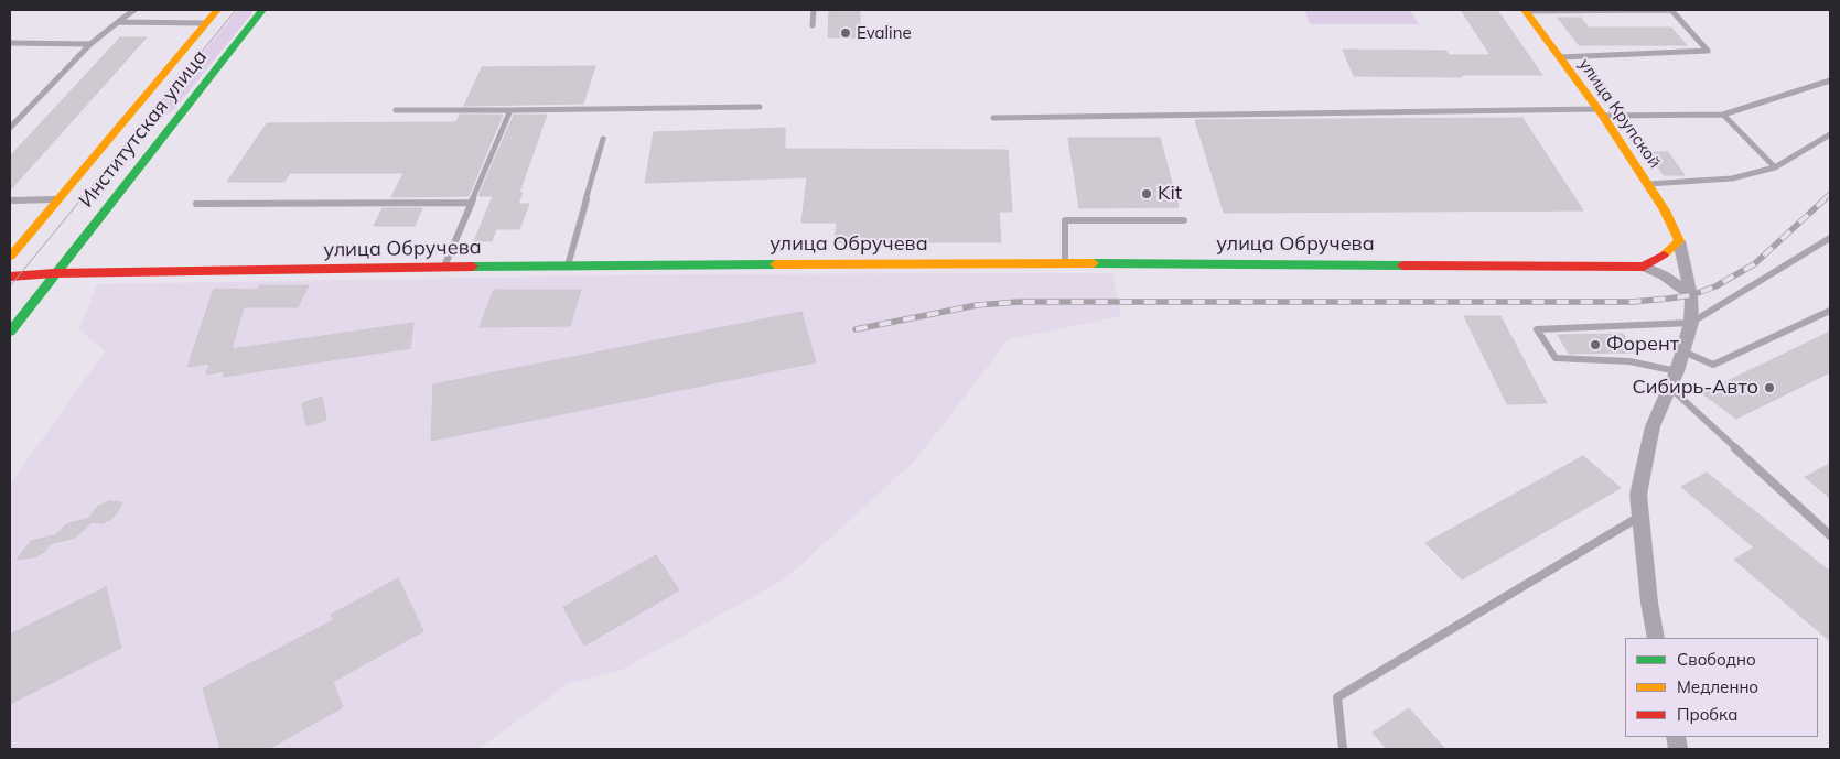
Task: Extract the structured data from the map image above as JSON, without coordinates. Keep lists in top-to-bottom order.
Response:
{
  "streets": {
    "main road": ["улица Крупской", "Институтская улица", "улица Обручева"]
  },
  "crossings": [
    ["Институтская улица", "улица Обручева"]
  ],
  "places": [
    "Evaline",
    "Kit",
    "Форент",
    "Сибирь-Авто"
  ],
  "legend": ["Свободно", "Медленно", "Пробка"]
}
